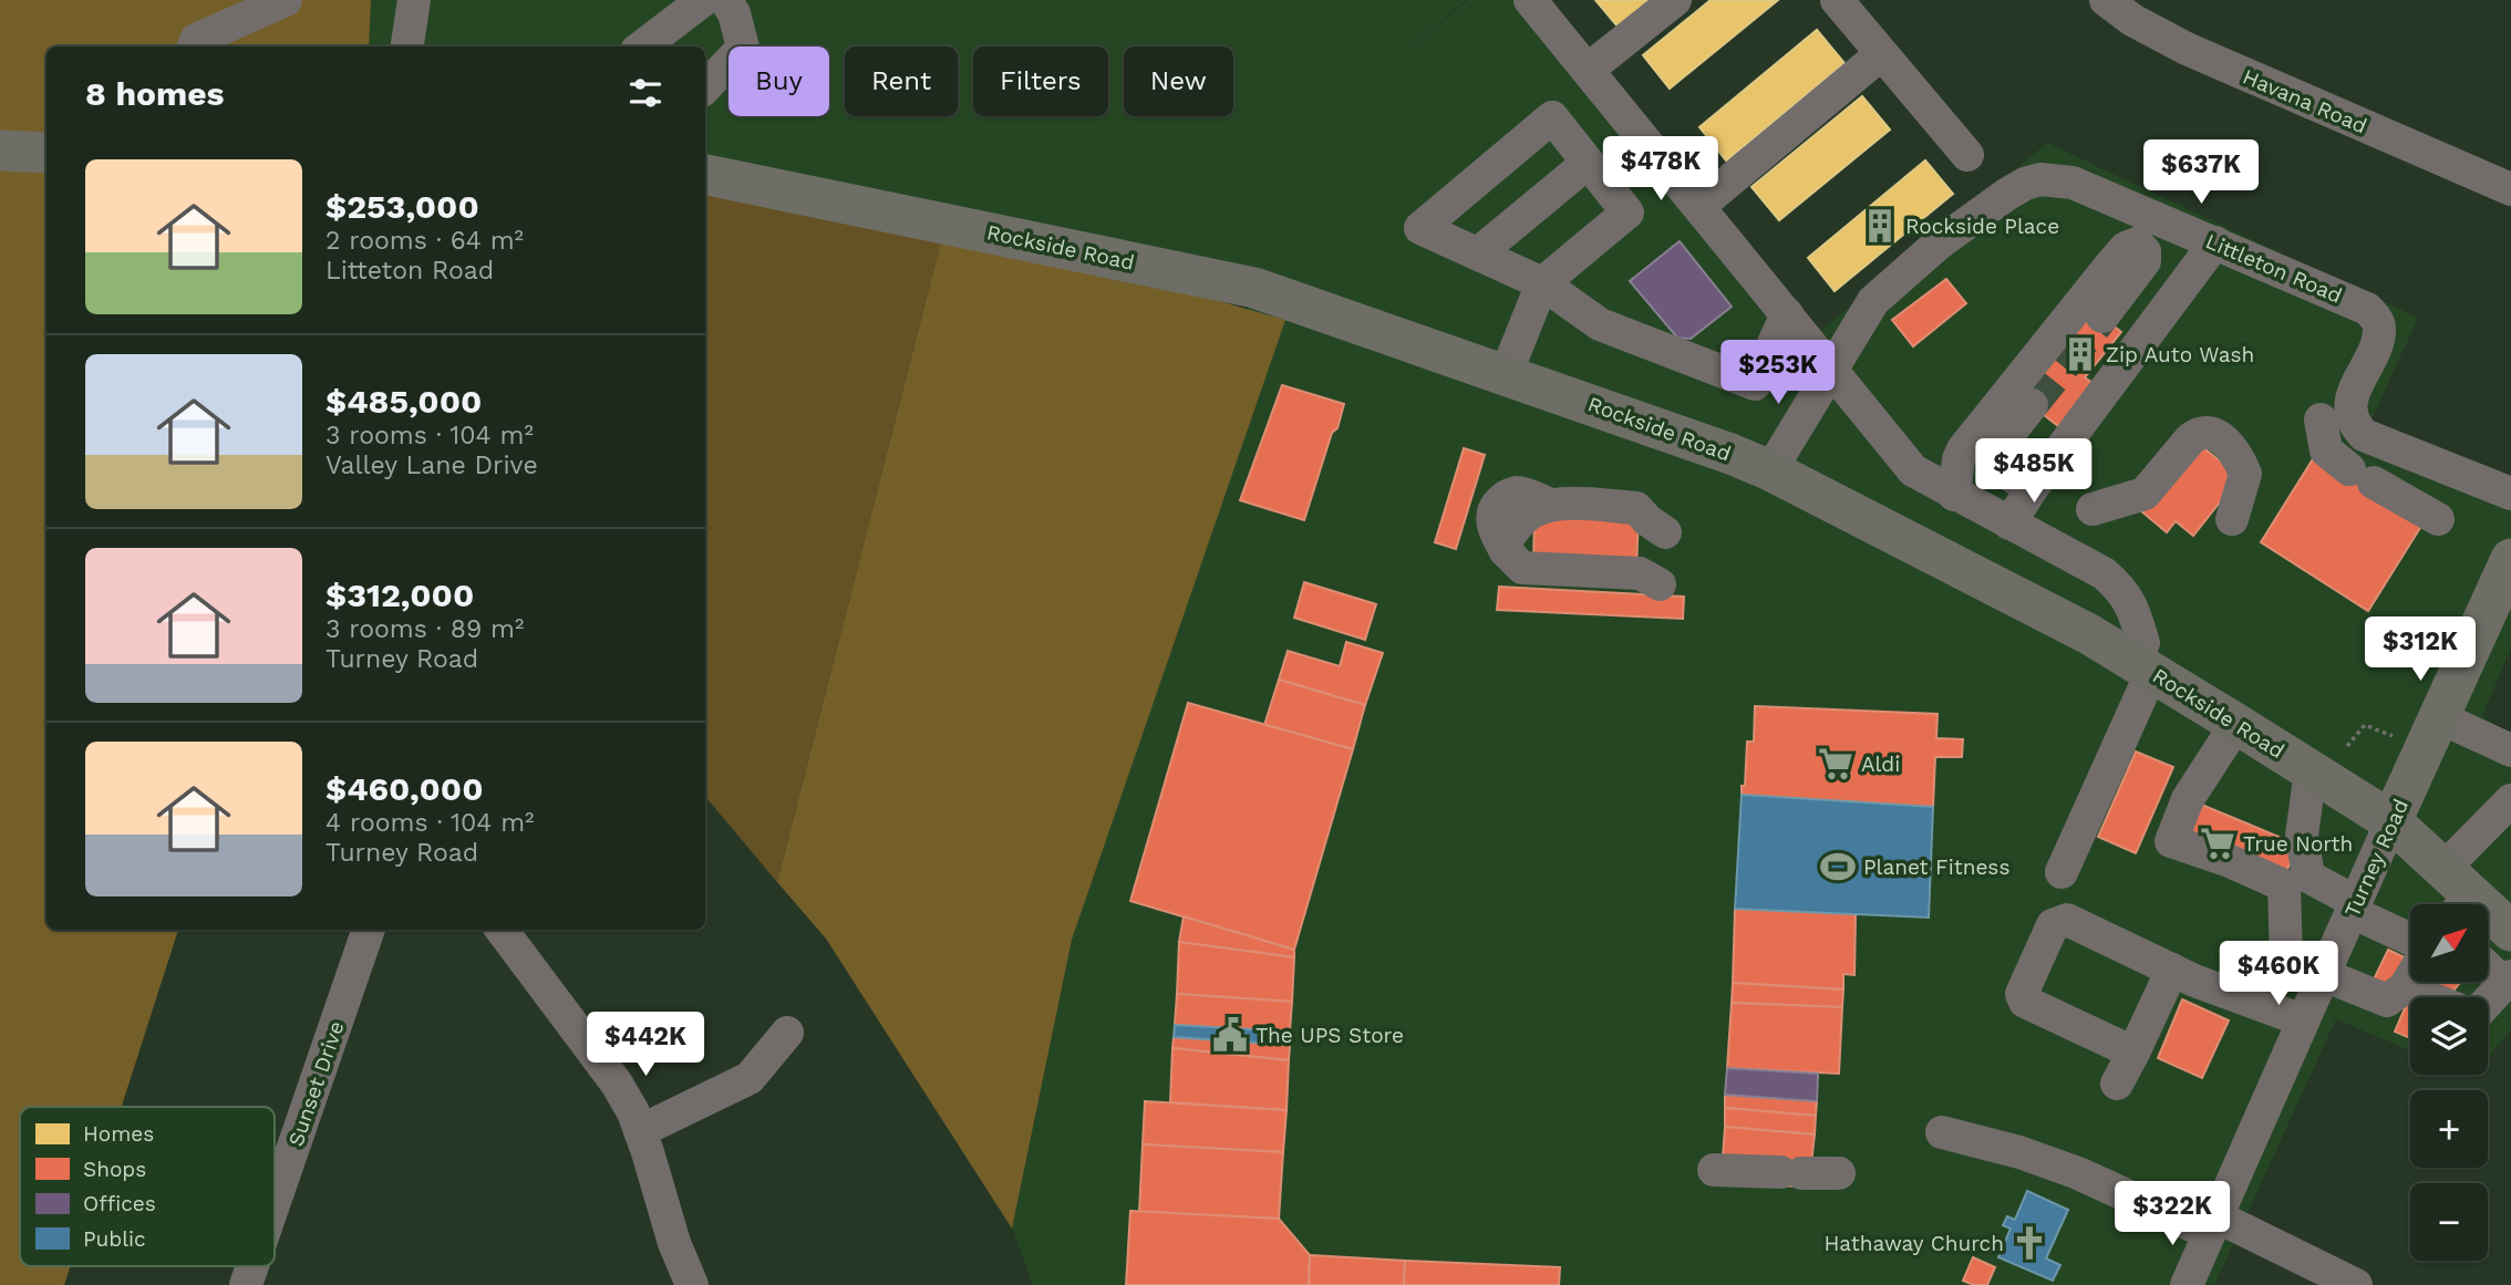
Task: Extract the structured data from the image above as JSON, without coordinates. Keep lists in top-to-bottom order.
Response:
{
  "streets": {
    "main road": ["Rockside Road", "Turney Road"],
    "street": ["Havana Road", "Littleton Road", "Sunset Drive"]
  },
  "crossings": [
    ["Rockside Road", "Littleton Road"],
    ["Rockside Road", "Turney Road"]
  ],
  "places": {
    "building": ["Rockside Place", "Zip Auto Wash"],
    "supermarket": ["Aldi", "True North"],
    "sports": ["Planet Fitness"],
    "public building": ["The UPS Store"],
    "church": ["Hathaway Church"]
  },
  "legend": [
    "Homes",
    "Shops",
    "Offices",
    "Public"
  ],
  "north": "top right",
  "page": {
    "chip": [
      "Buy",
      "Rent",
      "Filters",
      "New"
    ],
    "heading": "8 homes",
    "price": [
      "$478K",
      "$637K",
      "$253K",
      "$485K",
      "$312K",
      "$460K",
      "$442K",
      "$322K"
    ],
    "list": [
      {
        "name": "$253,000",
        "note": "2 rooms · 64 m² · Litteton Road"
      },
      {
        "name": "$485,000",
        "note": "3 rooms · 104 m² · Valley Lane Drive"
      },
      {
        "name": "$312,000",
        "note": "3 rooms · 89 m² · Turney Road"
      },
      {
        "name": "$460,000",
        "note": "4 rooms · 104 m² · Turney Road"
      }
    ],
    "map_buttons": ["+", "−"]
  }
}
